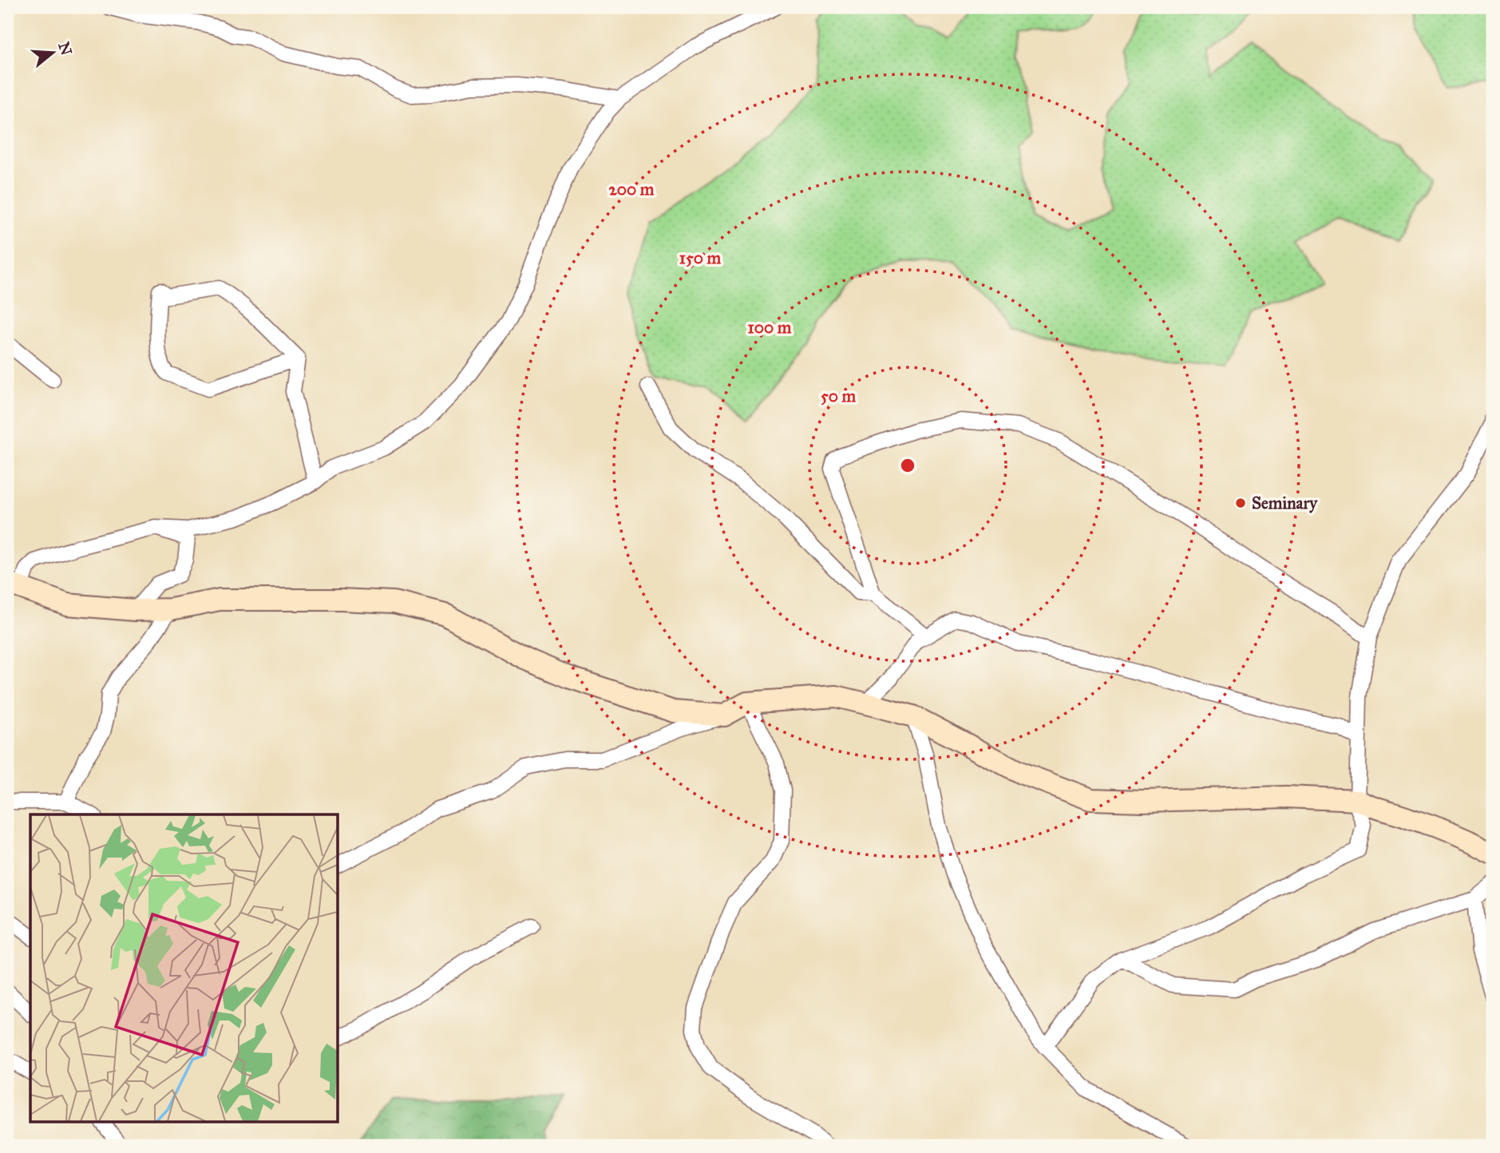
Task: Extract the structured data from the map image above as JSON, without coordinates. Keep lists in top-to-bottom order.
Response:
{
  "places": ["Seminary"],
  "north": "right",
  "rings": [
    "200 m",
    "150 m",
    "100 m",
    "50 m"
  ]
}
